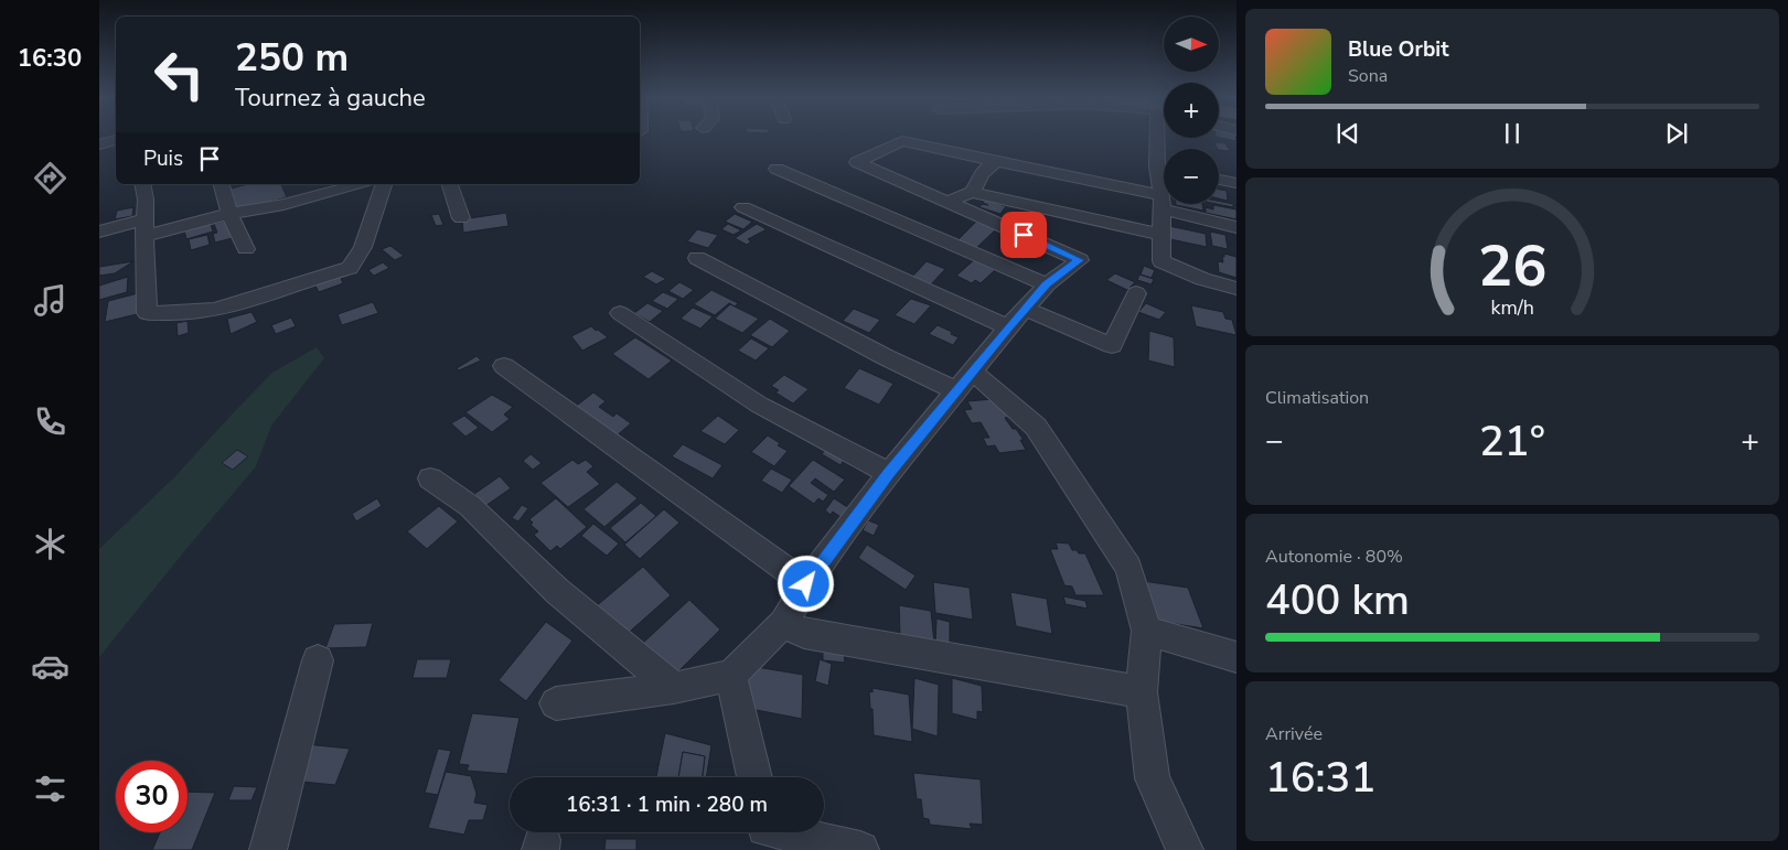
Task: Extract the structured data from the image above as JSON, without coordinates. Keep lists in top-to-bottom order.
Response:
{
  "north": "right",
  "page": {
    "tabs": "16:30",
    "map_buttons": ["+", "−"],
    "turn": ["250 m", "Tournez à gauche"],
    "song": ["Blue Orbit", "Sona"],
    "then": "Puis",
    "tile": [
      "Climatisation",
      ["Autonomie · 80%", "400 km"],
      ["Arrivée", "16:31"]
    ],
    "heat": ["−", "21°", "+"],
    "limit": "30",
    "trip": "16:31 · 1 min · 280 m",
    "gauge": ["26", "km/h"]
  }
}
